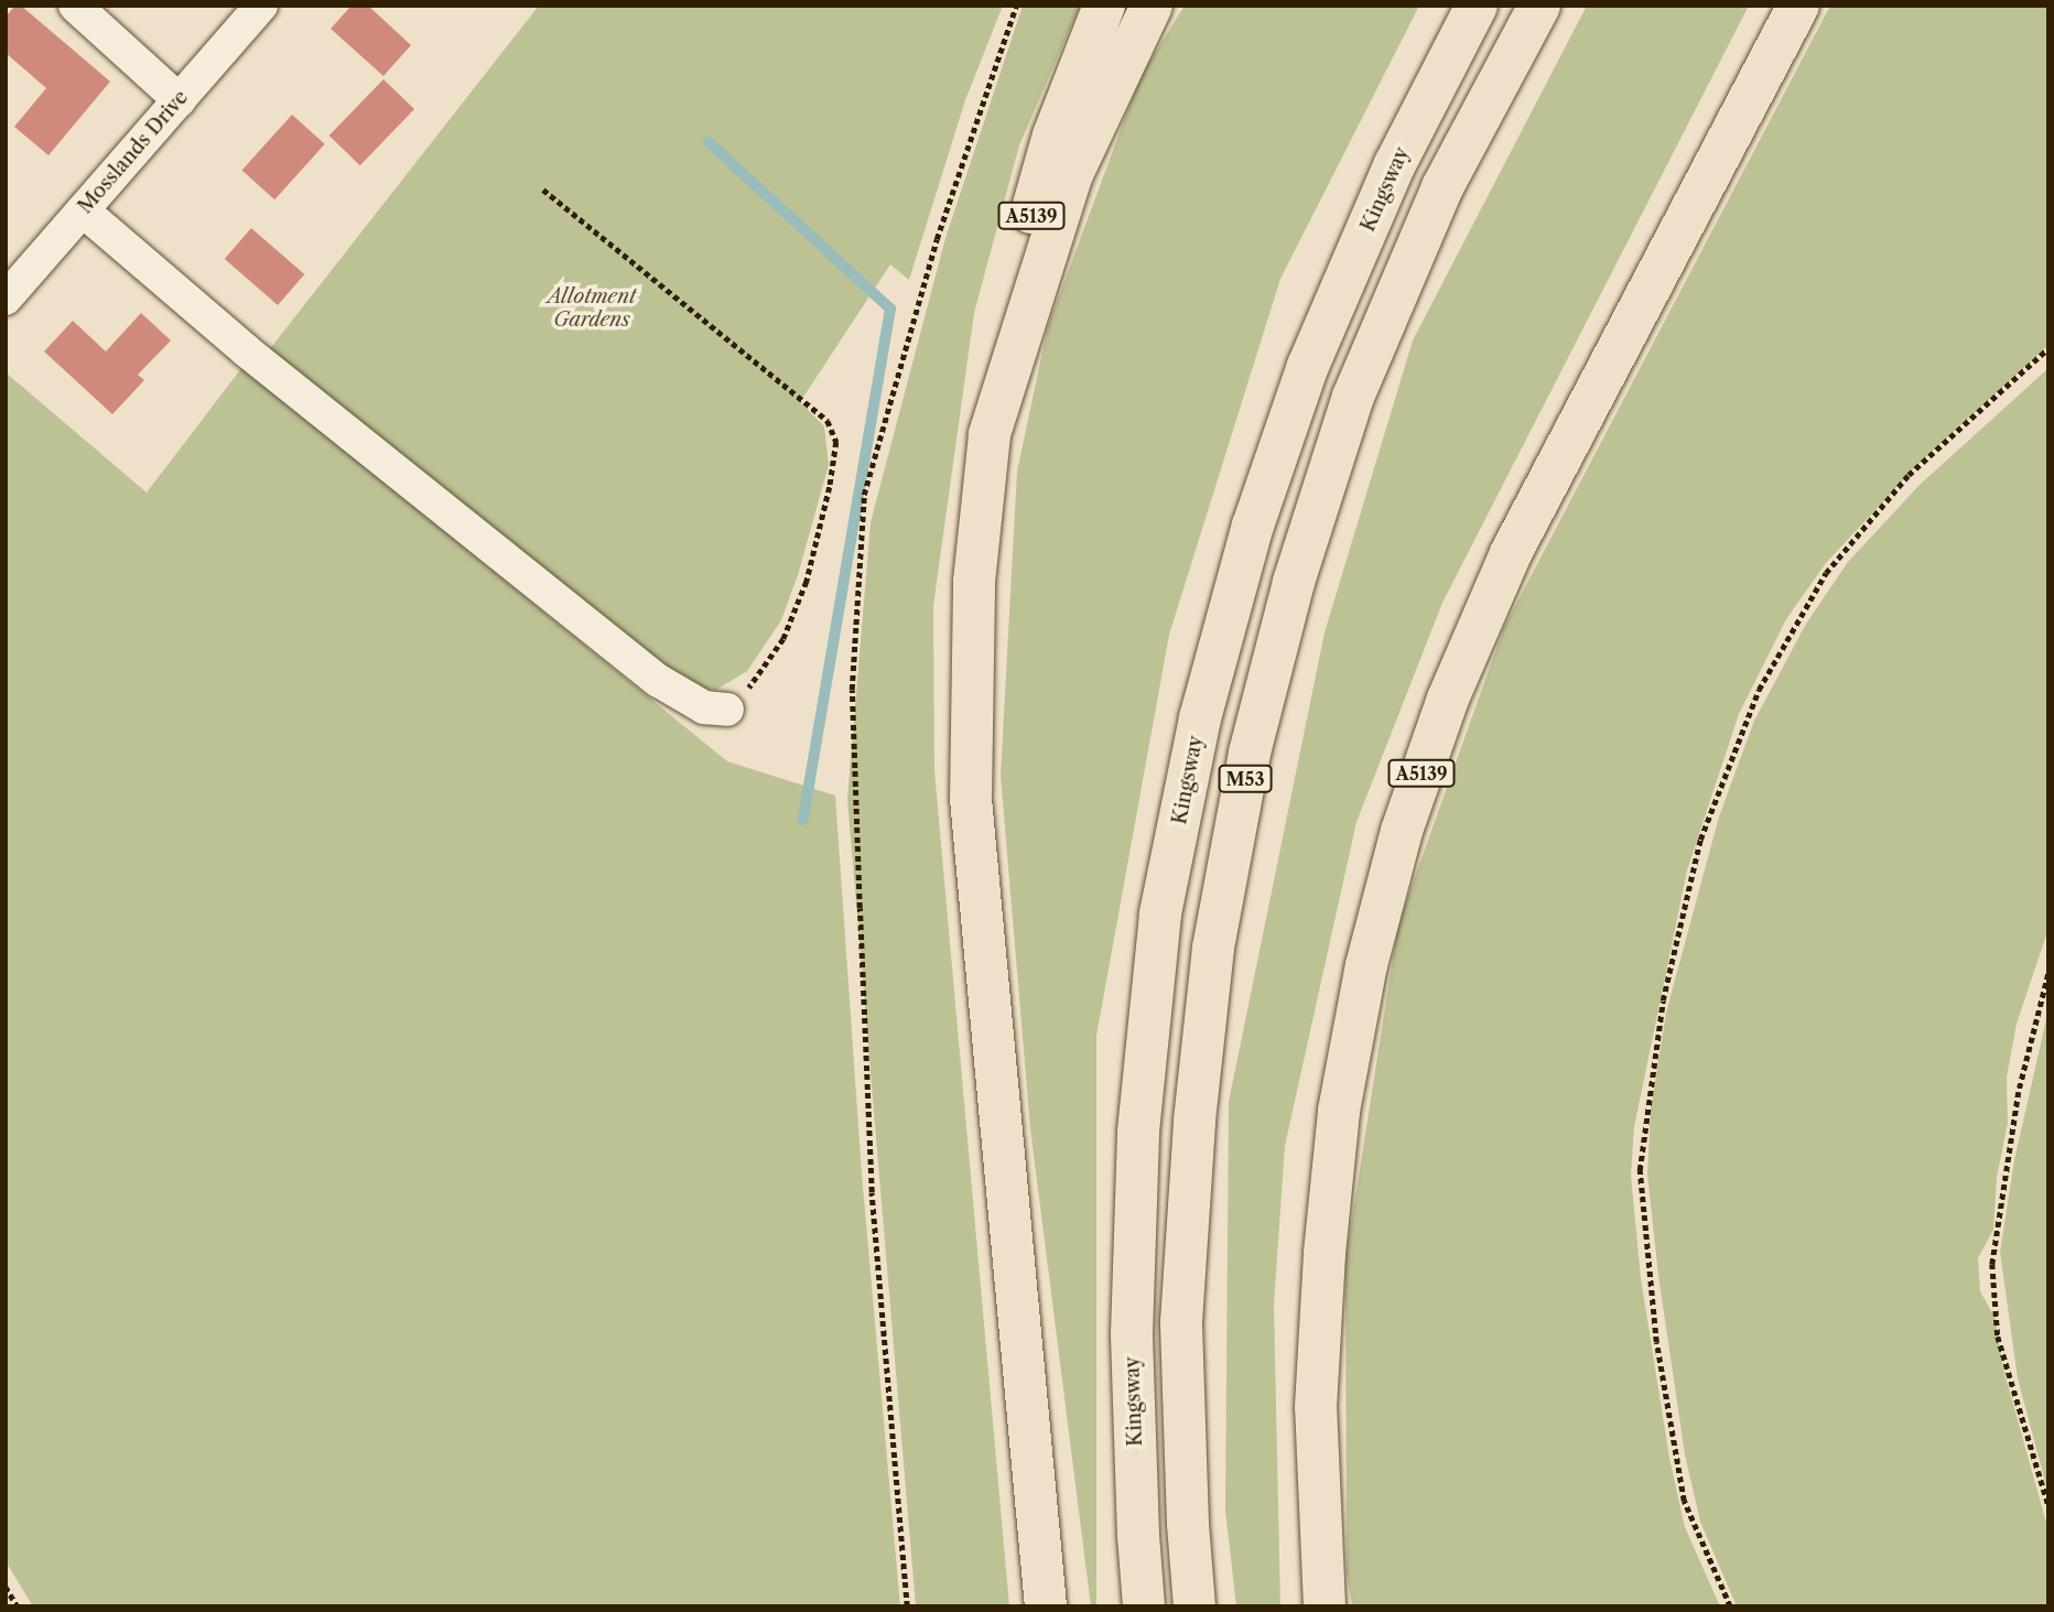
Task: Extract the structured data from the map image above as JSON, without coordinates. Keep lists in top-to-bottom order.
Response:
{
  "streets": {
    "highway": ["Kingsway", "A5139", "M53"],
    "street": ["Mosslands Drive"]
  },
  "parks": ["Allotment Gardens"]
}
